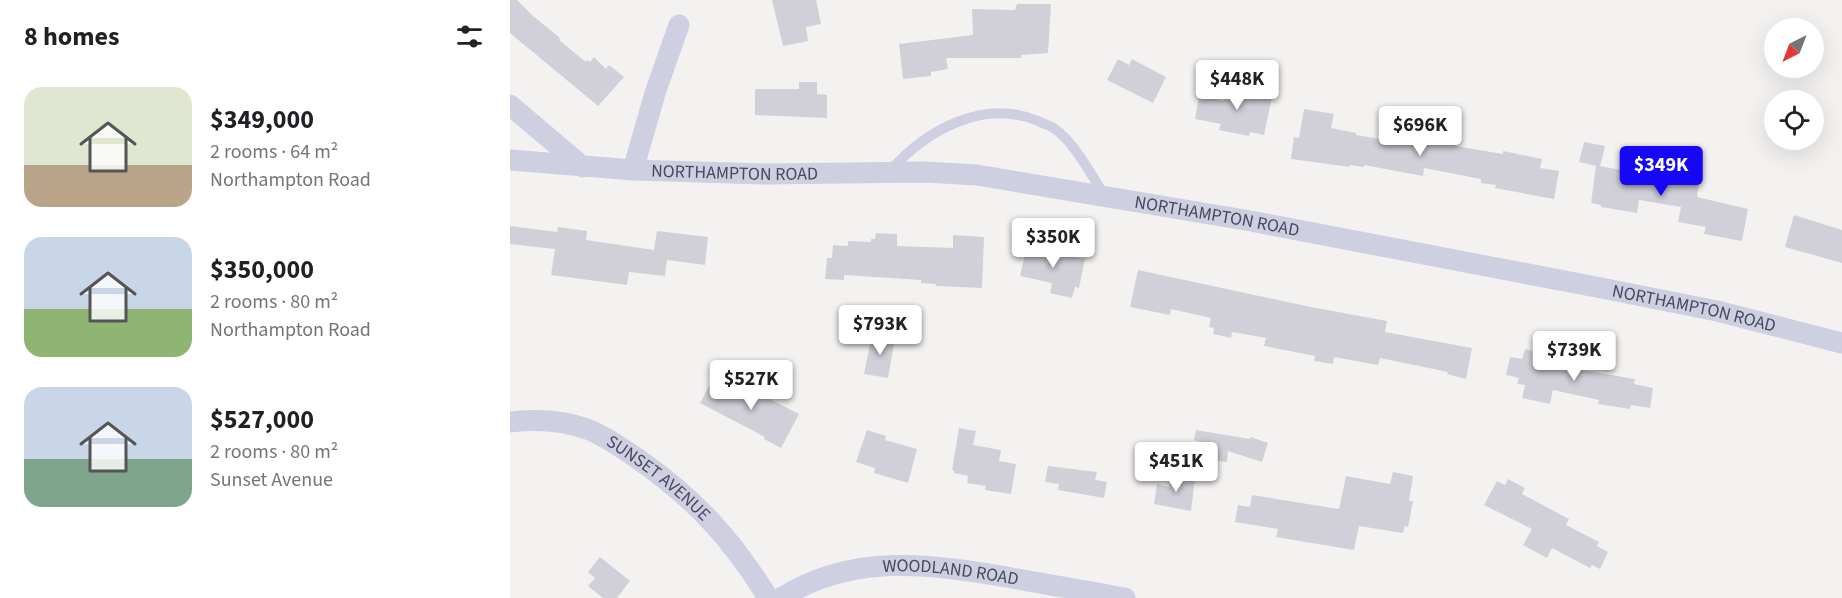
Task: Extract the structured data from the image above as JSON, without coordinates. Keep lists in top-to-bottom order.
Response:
{
  "streets": {
    "street": ["NORTHAMPTON ROAD", "SUNSET AVENUE", "WOODLAND ROAD"]
  },
  "north": "bottom left",
  "page": {
    "heading": "8 homes",
    "price": [
      "$448K",
      "$696K",
      "$349K",
      "$350K",
      "$793K",
      "$739K",
      "$527K",
      "$451K"
    ],
    "list": [
      {
        "name": "$349,000",
        "note": "2 rooms · 64 m² · Northampton Road"
      },
      {
        "name": "$350,000",
        "note": "2 rooms · 80 m² · Northampton Road"
      },
      {
        "name": "$527,000",
        "note": "2 rooms · 80 m² · Sunset Avenue"
      }
    ]
  }
}
